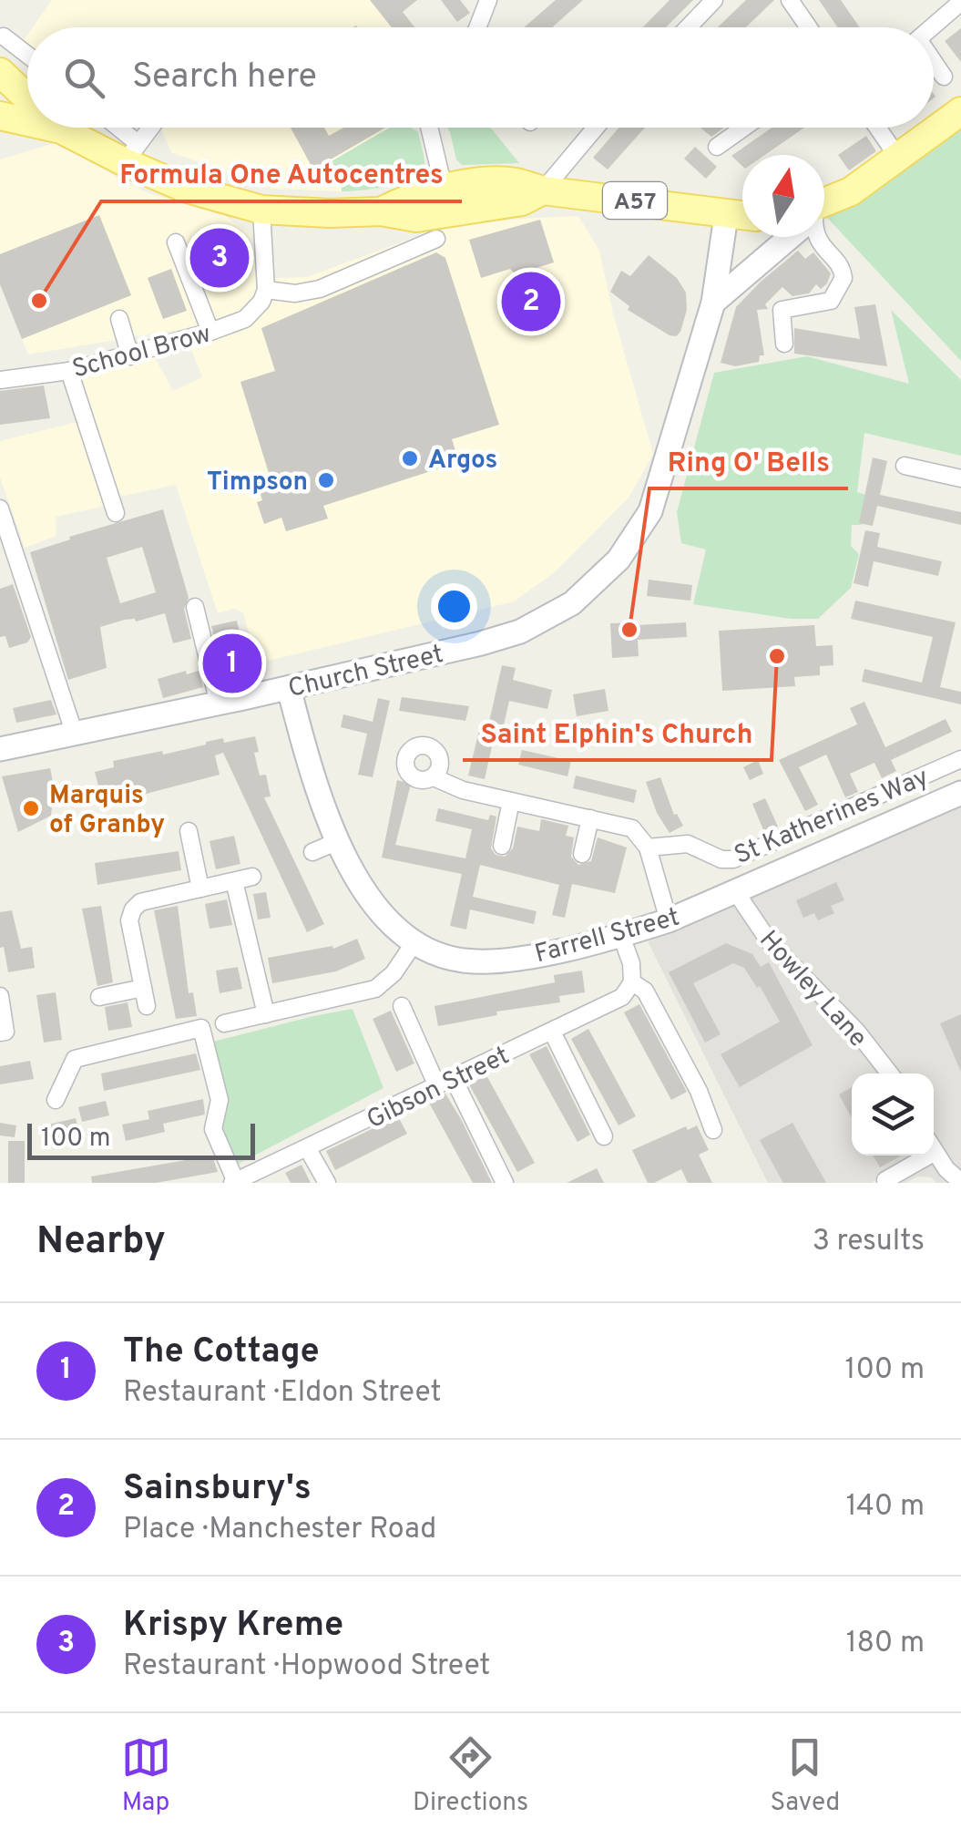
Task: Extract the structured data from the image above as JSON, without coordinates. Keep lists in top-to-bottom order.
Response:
{
  "streets": {
    "main road": ["A57"],
    "street": [
      "School Brow",
      "Church Street",
      "St Katherines Way",
      "Farrell Street",
      "Howley Lane",
      "Gibson Street"
    ]
  },
  "crossings": [
    ["A57", "Church Street"],
    ["Church Street", "Farrell Street"],
    ["Farrell Street", "Howley Lane"]
  ],
  "places": [
    "Formula One Autocentres",
    "Argos",
    "Timpson",
    "Ring O' Bells",
    "Saint Elphin's Church",
    "Marquis of Granby"
  ],
  "scale_bar": "100 m",
  "north": "top",
  "page": {
    "search": "Search here",
    "pins": ["3", "2", "1"],
    "scale": "100 m",
    "heading": ["Nearby", "3 results"],
    "list": [
      {
        "mark": "1",
        "name": "The Cottage",
        "note": "Restaurant · Eldon Street",
        "value": "100 m"
      },
      {
        "mark": "2",
        "name": "Sainsbury's",
        "note": "Place · Manchester Road",
        "value": "140 m"
      },
      {
        "mark": "3",
        "name": "Krispy Kreme",
        "note": "Restaurant · Hopwood Street",
        "value": "180 m"
      }
    ],
    "nav": ["Map", "Directions", "Saved"]
  }
}
